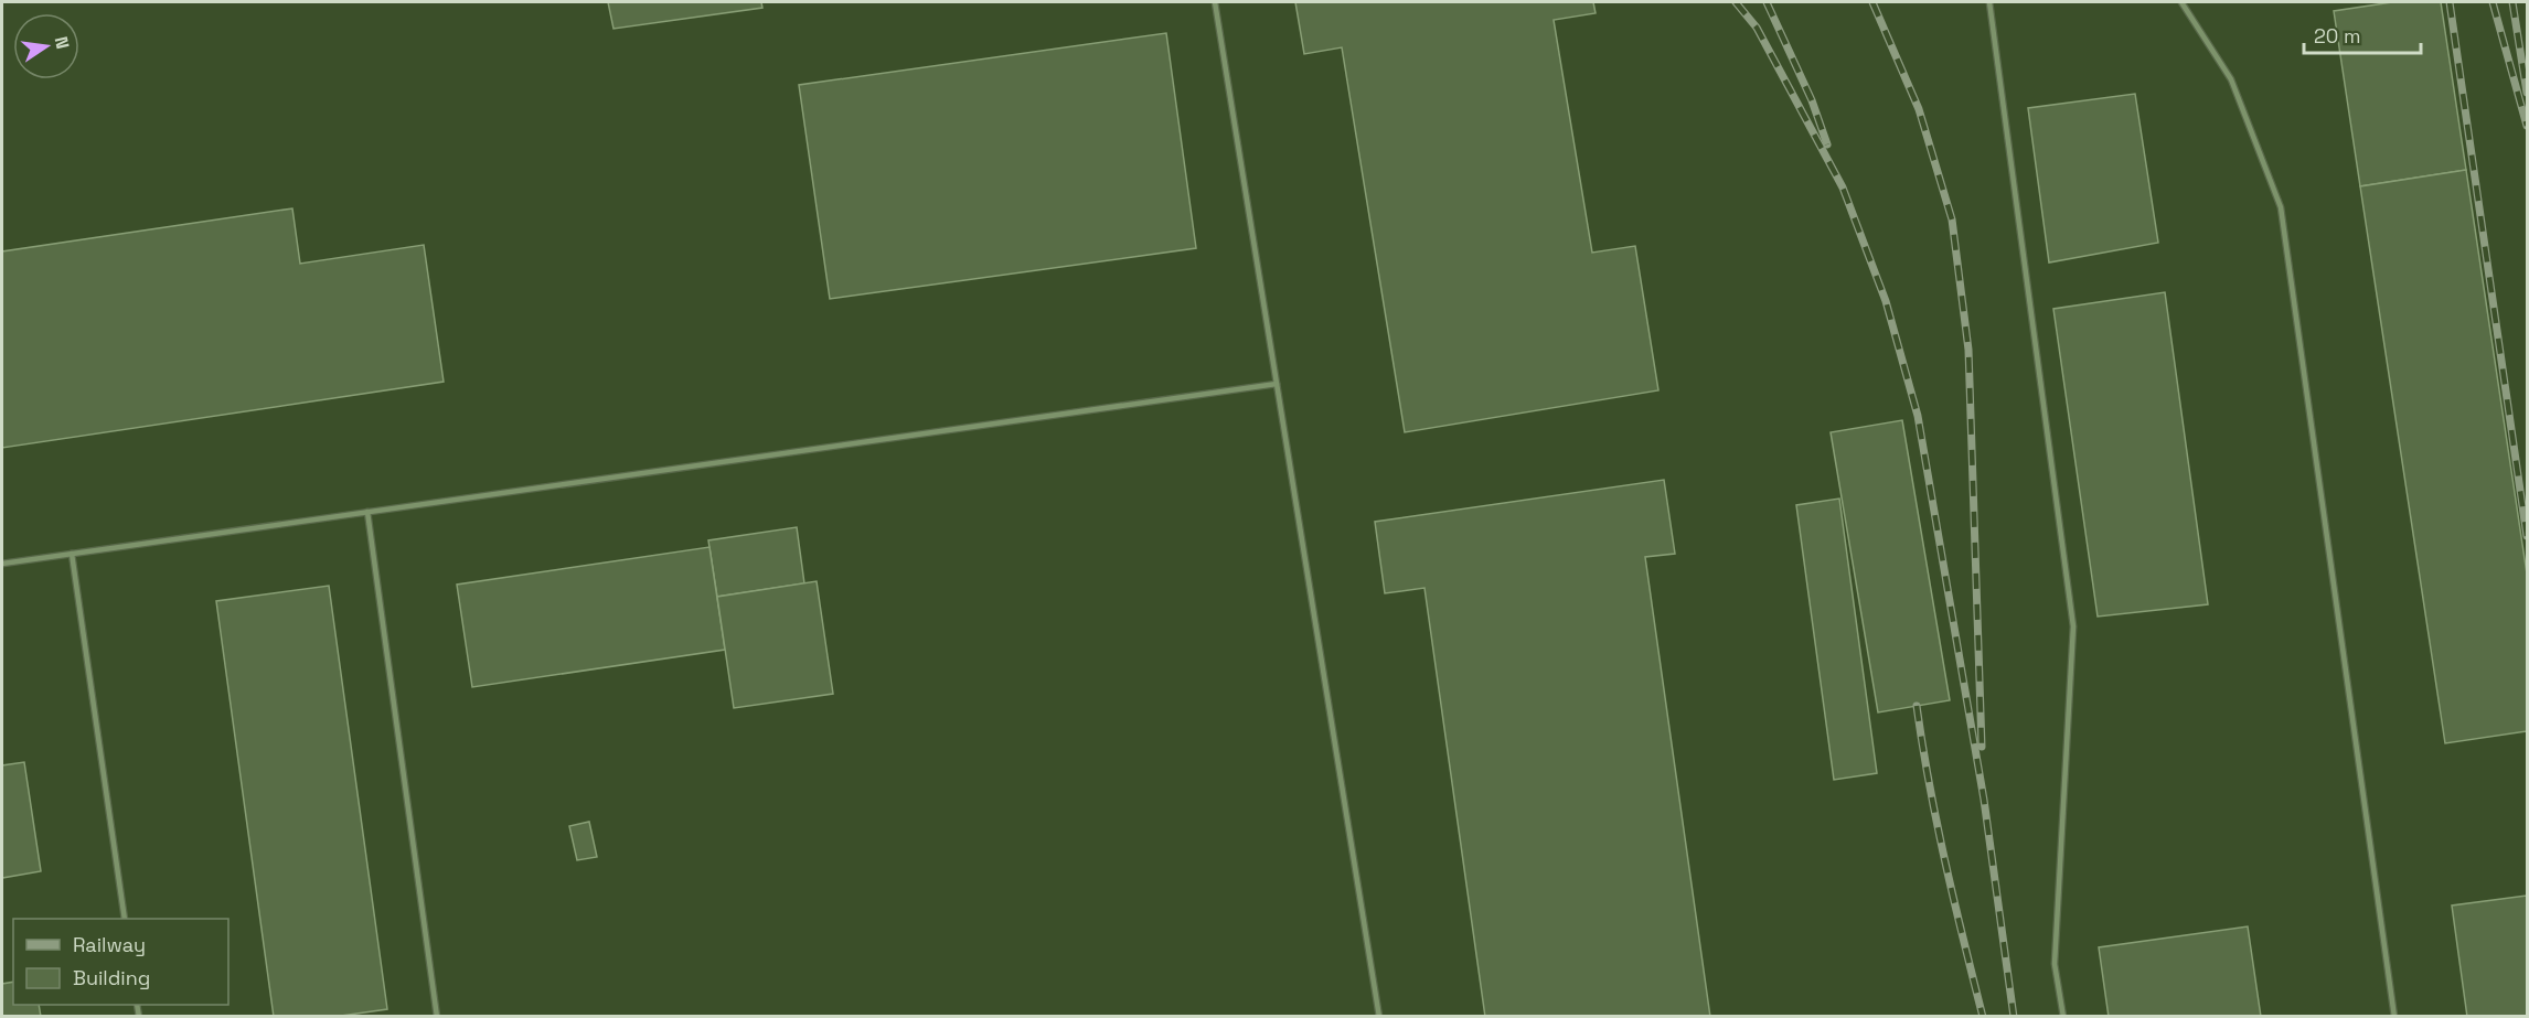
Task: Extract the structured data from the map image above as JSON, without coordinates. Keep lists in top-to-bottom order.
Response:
{
  "legend": ["Railway", "Building"],
  "scale_bar": "20 m",
  "north": "right"
}
